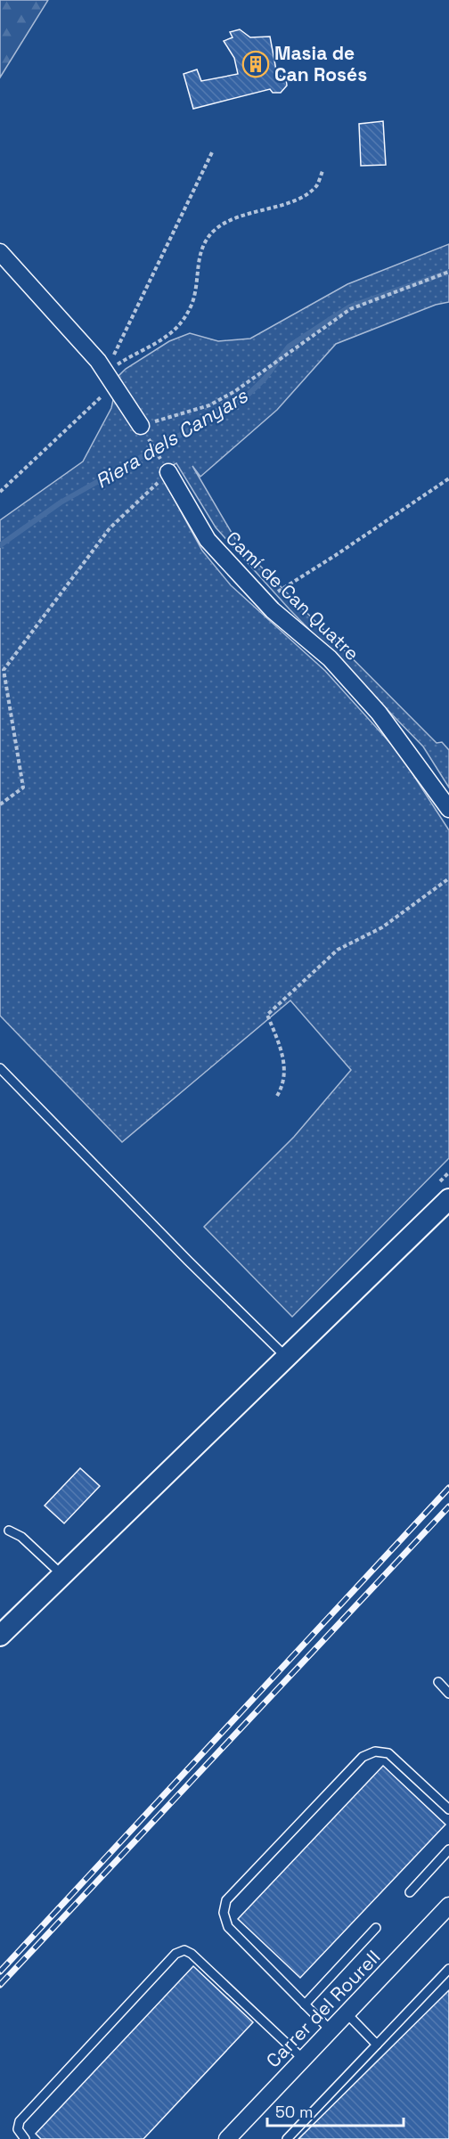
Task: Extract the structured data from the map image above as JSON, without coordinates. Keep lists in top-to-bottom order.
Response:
{
  "streets": {
    "street": ["Camí de Can Quatre", "Carrer del Rourell"]
  },
  "water": ["Riera dels Canyars"],
  "places": {
    "building": ["Masia de Can Rosés"]
  },
  "scale_bar": "50 m"
}
